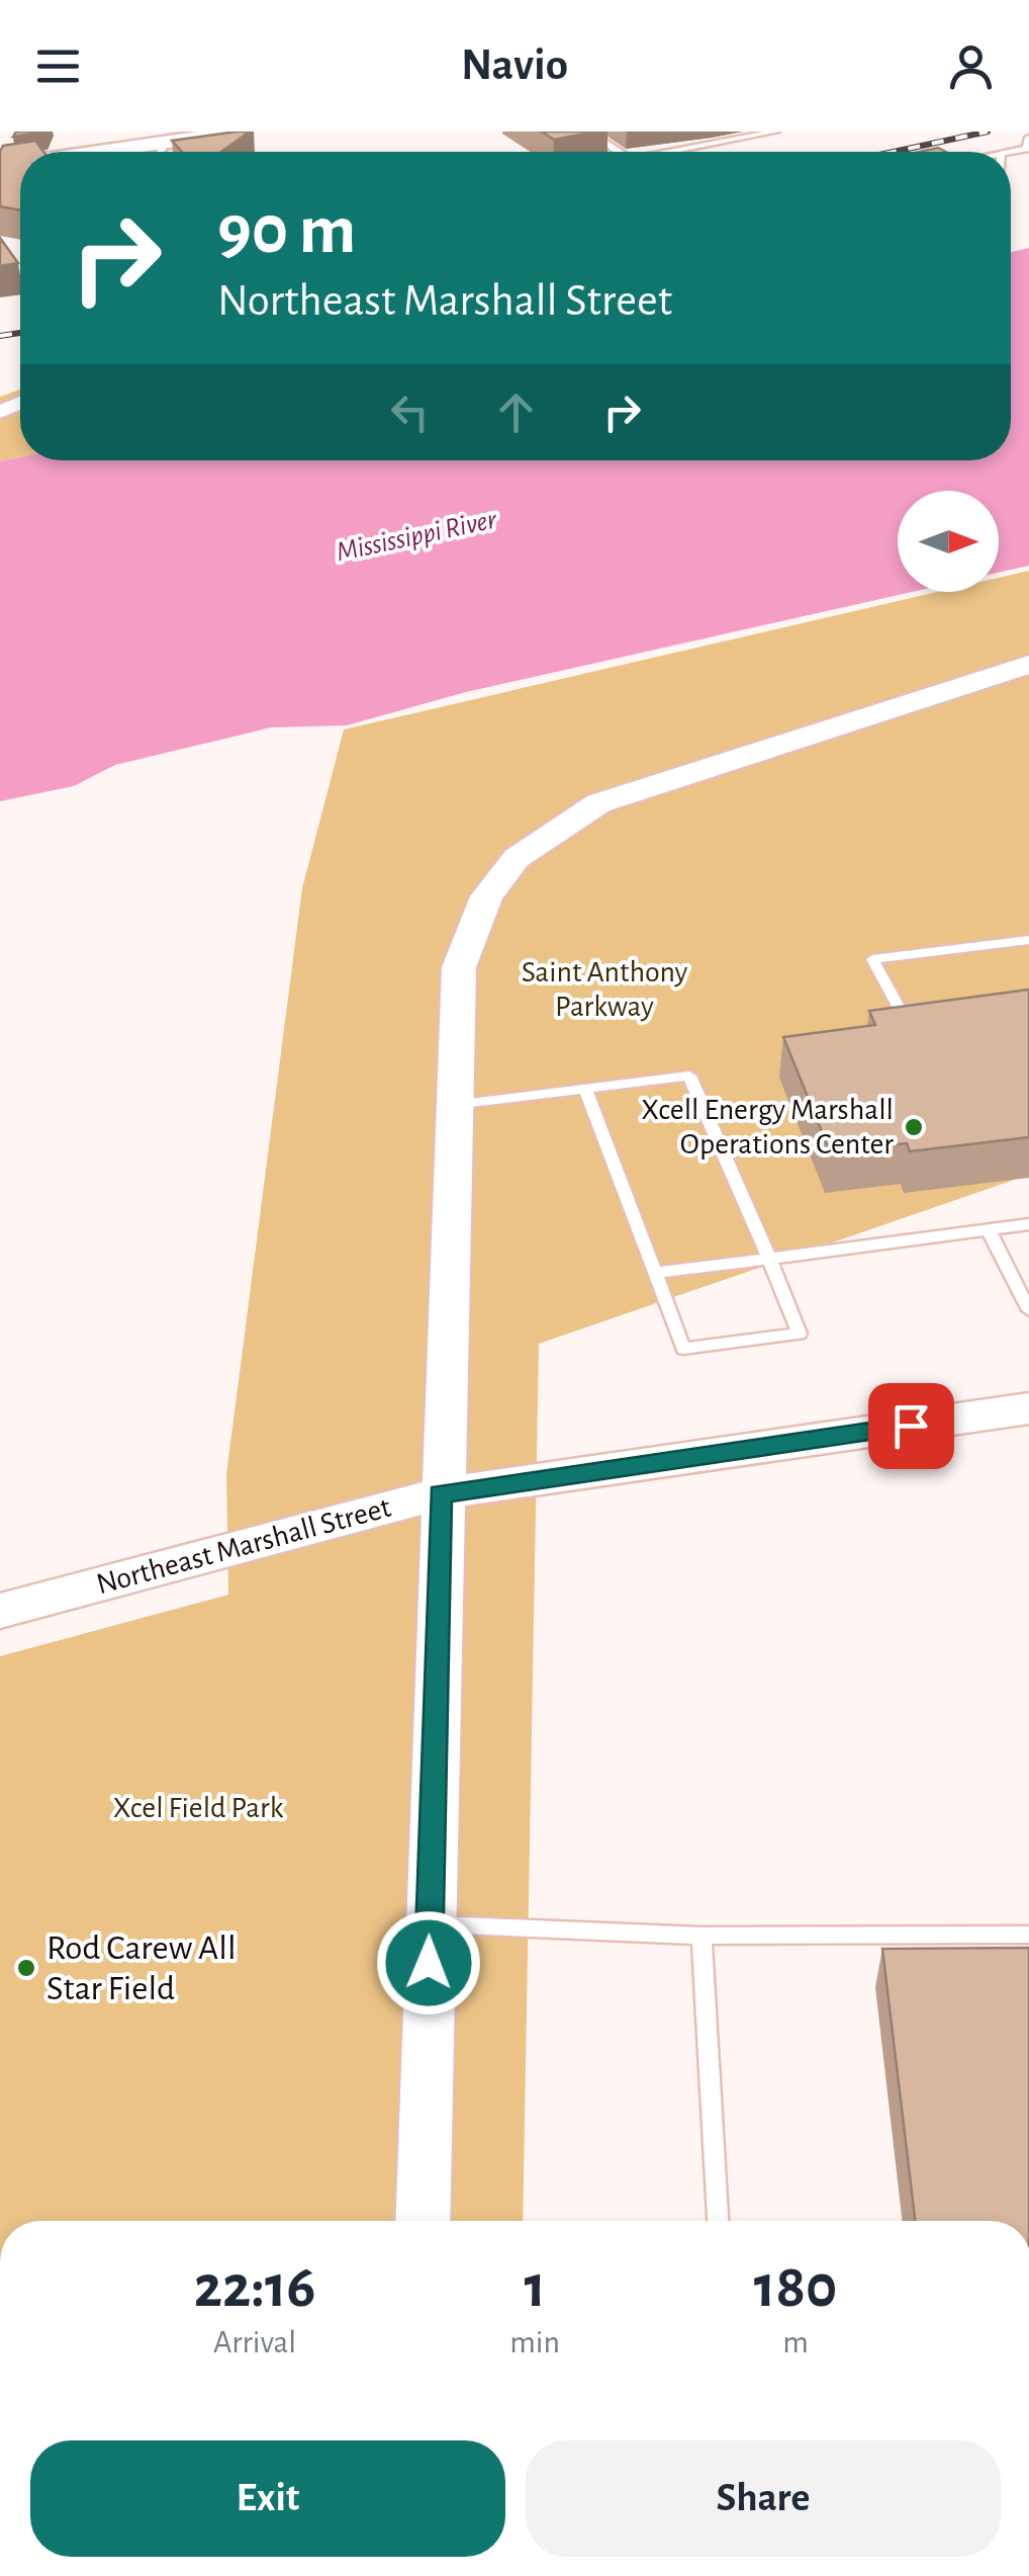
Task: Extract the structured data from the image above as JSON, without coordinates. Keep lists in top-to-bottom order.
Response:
{
  "streets": {
    "street": ["Northeast Marshall Street"]
  },
  "water": ["Mississippi River"],
  "parks": ["Saint Anthony Parkway", "Xcel Field Park"],
  "places": ["Xcell Energy Marshall Operations Center", "Rod Carew All Star Field"],
  "north": "right",
  "page": {
    "header": "Navio",
    "turn": ["90 m", "Northeast Marshall Street"],
    "eta": [
      "22:16",
      "Arrival",
      "1",
      "min",
      "180",
      "m"
    ],
    "buttons": ["Exit", "Share"]
  }
}
